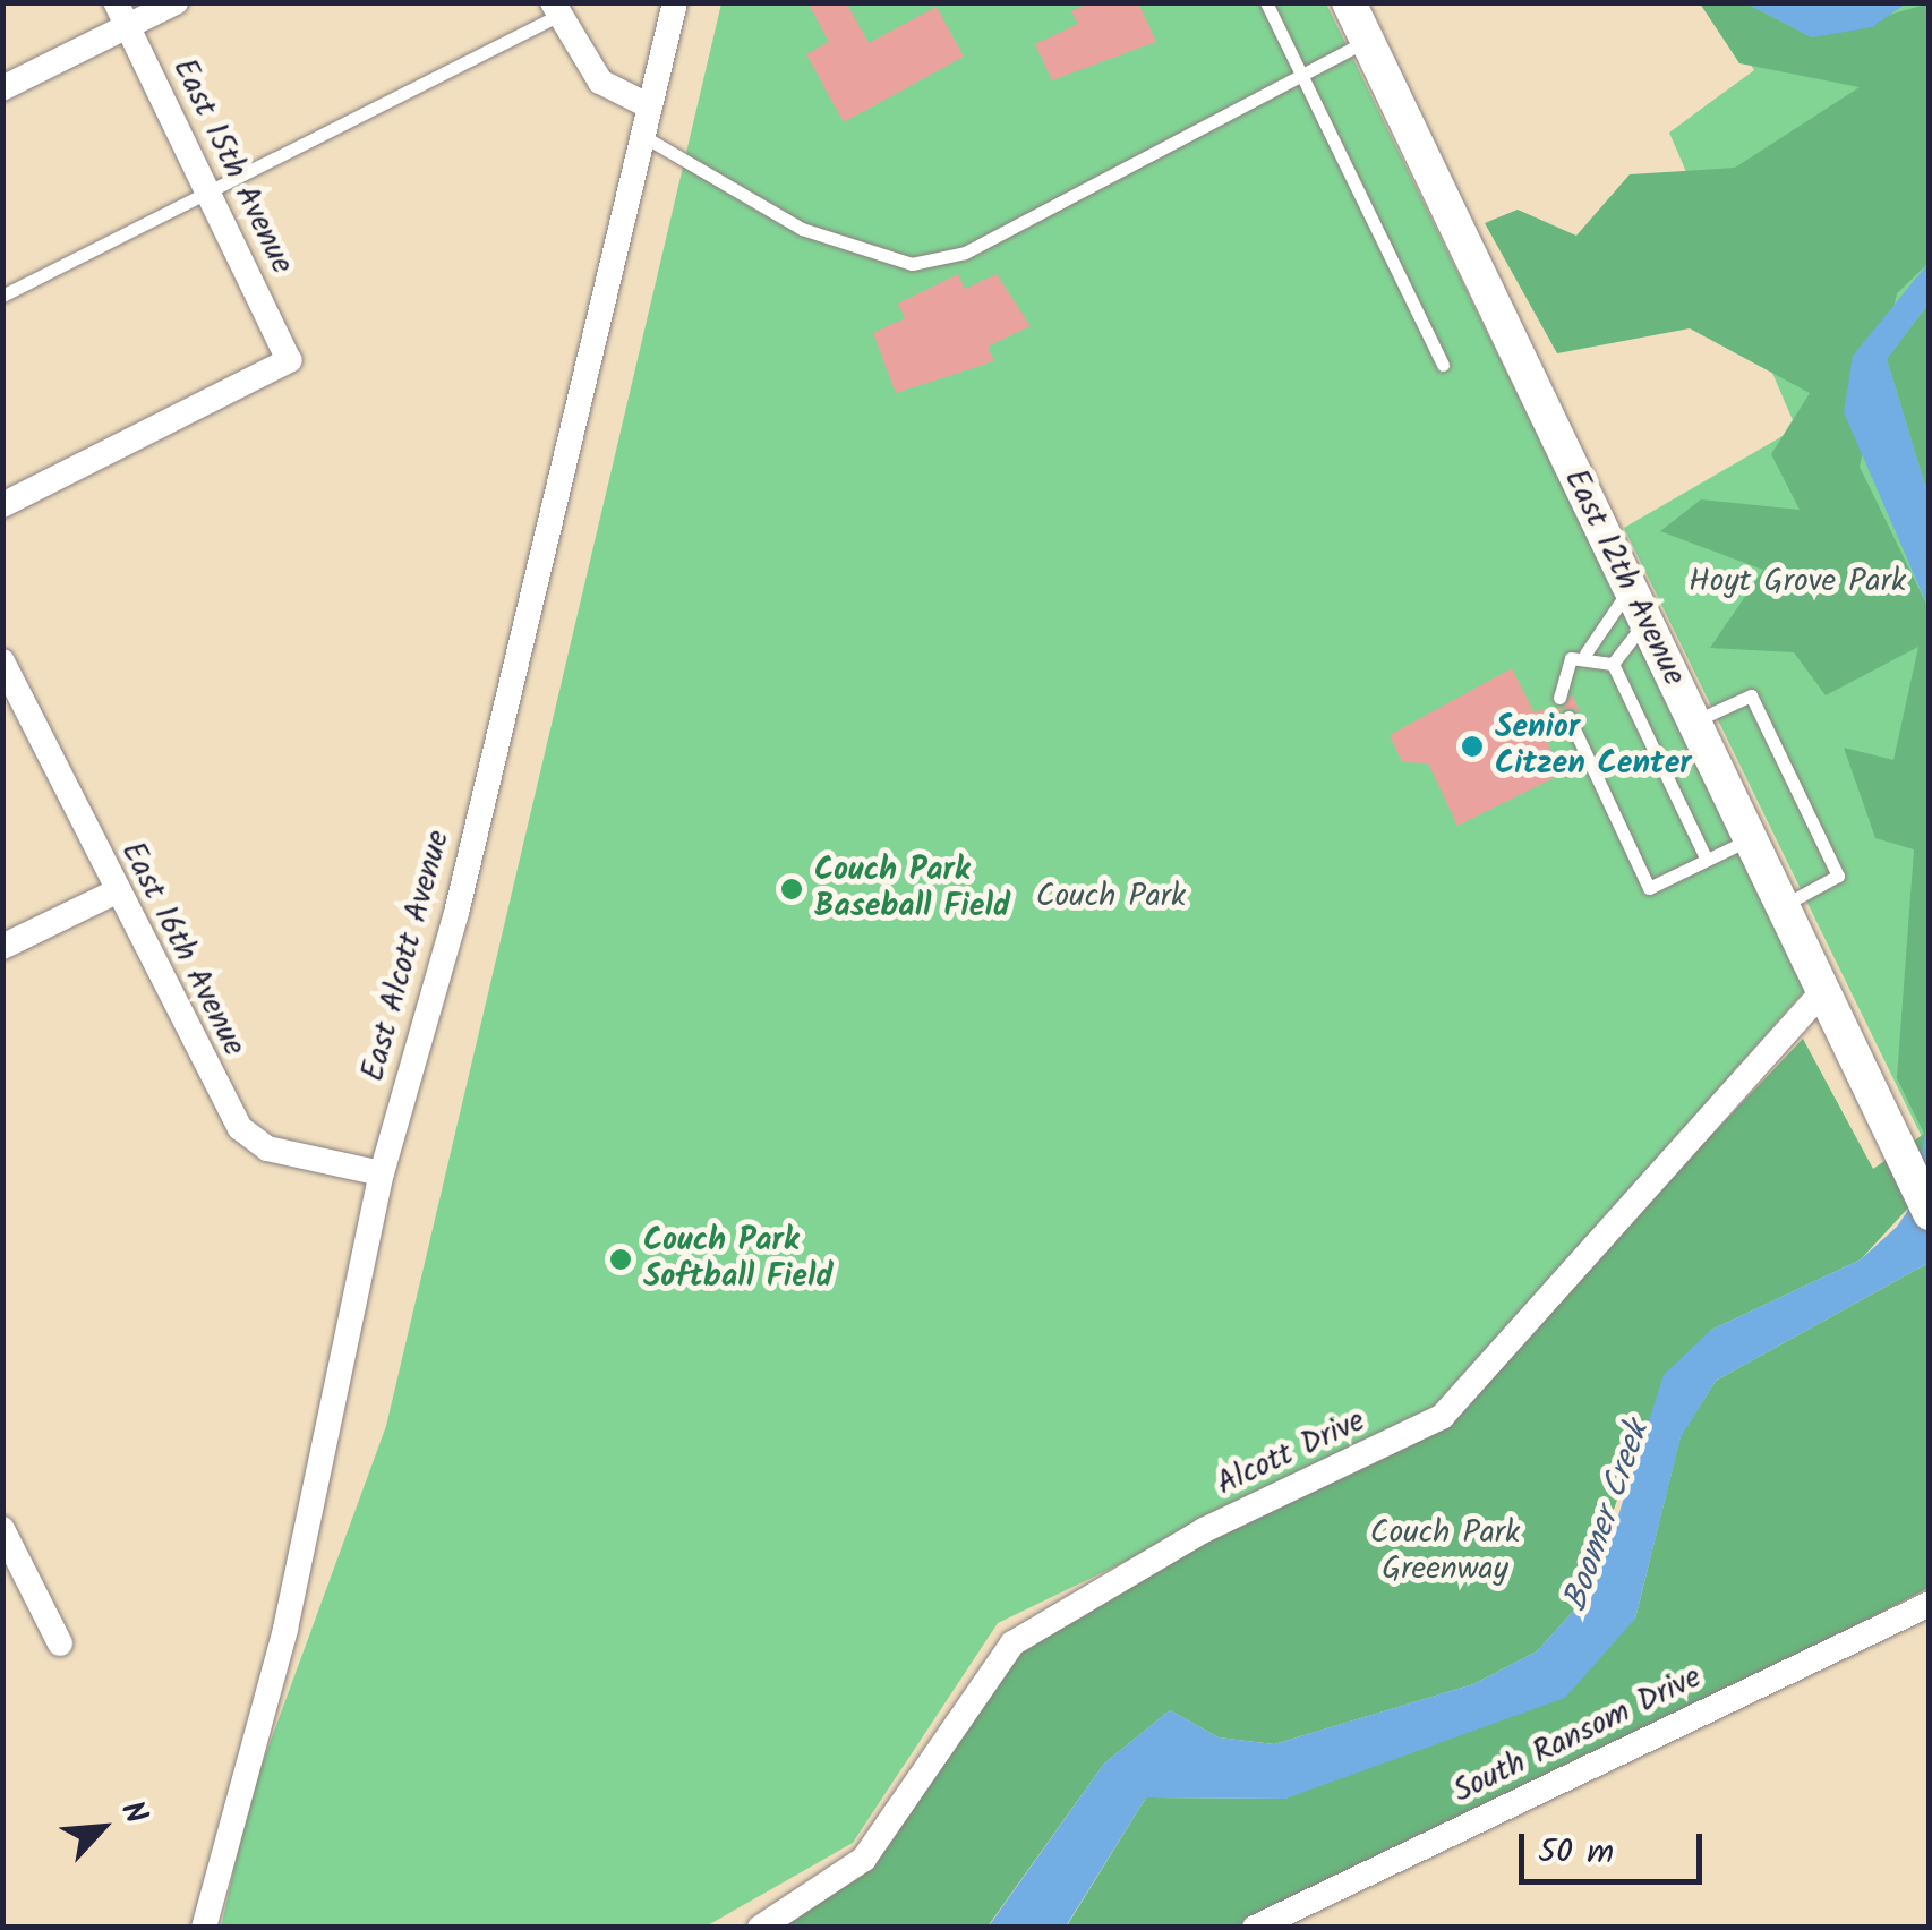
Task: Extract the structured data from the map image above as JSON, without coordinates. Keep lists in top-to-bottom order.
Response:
{
  "streets": {
    "street": [
      "East 15th Avenue",
      "East 12th Avenue",
      "East 16th Avenue",
      "East Alcott Avenue",
      "Alcott Drive",
      "South Ransom Drive"
    ]
  },
  "crossings": [
    ["East 12th Avenue", "Alcott Drive"],
    ["East 16th Avenue", "East Alcott Avenue"]
  ],
  "water": ["Boomer Creek"],
  "parks": ["Hoyt Grove Park", "Couch Park", "Couch Park Greenway"],
  "places": ["Senior Citzen Center", "Couch Park Baseball Field", "Couch Park Softball Field"],
  "scale_bar": "50 m",
  "north": "top right"
}
